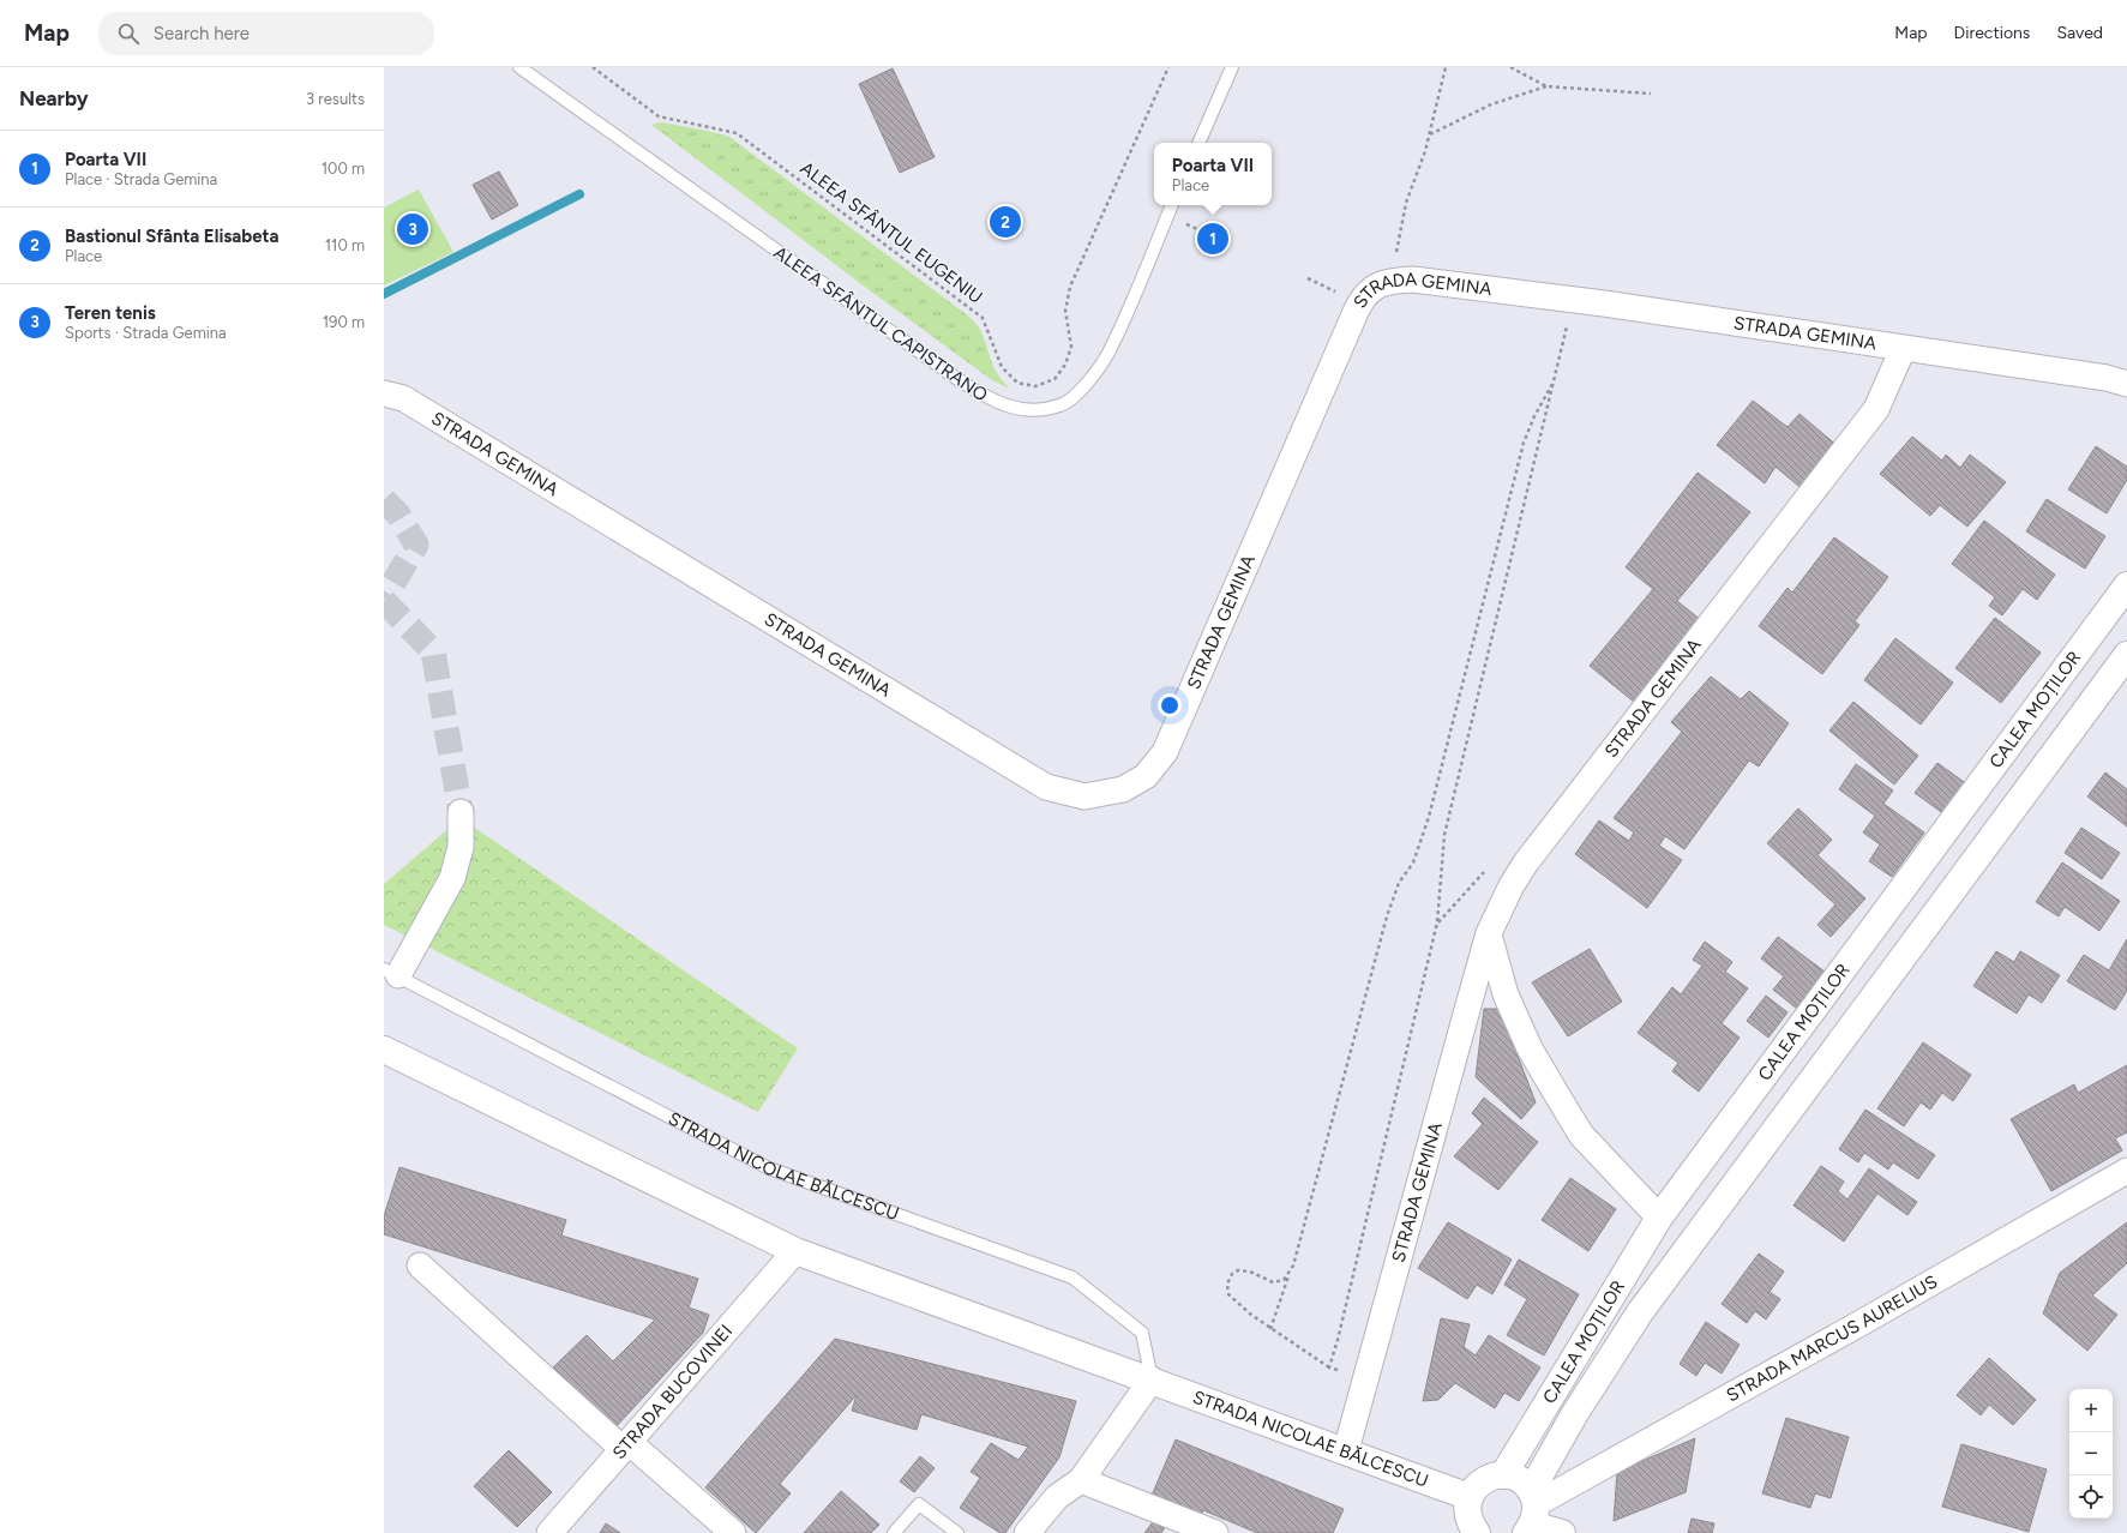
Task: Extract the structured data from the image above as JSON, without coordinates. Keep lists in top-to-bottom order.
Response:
{
  "streets": {
    "main road": ["CALEA MOȚILOR", "STRADA NICOLAE BĂLCESCU"],
    "street": ["STRADA GEMINA", "STRADA MARCUS AURELIUS", "STRADA BUCOVINEI"],
    "lane": ["ALEEA SFÂNTUL CAPISTRANO"],
    "path": ["ALEEA SFÂNTUL EUGENIU"]
  },
  "crossings": [
    ["STRADA GEMINA", "STRADA NICOLAE BĂLCESCU"],
    ["CALEA MOȚILOR", "STRADA MARCUS AURELIUS"],
    ["STRADA NICOLAE BĂLCESCU", "STRADA BUCOVINEI"]
  ],
  "page": {
    "header": "Map",
    "search": "Search here",
    "nav": ["Map", "Directions", "Saved"],
    "heading": ["Nearby", "3 results"],
    "list": [
      {
        "mark": "1",
        "name": "Poarta VII",
        "note": "Place · Strada Gemina",
        "value": "100 m"
      },
      {
        "mark": "2",
        "name": "Bastionul Sfânta Elisabeta",
        "note": "Place",
        "value": "110 m"
      },
      {
        "mark": "3",
        "name": "Teren tenis",
        "note": "Sports · Strada Gemina",
        "value": "190 m"
      }
    ],
    "popup": ["Poarta VII", "Place"],
    "pins": ["2", "3", "1"],
    "map_buttons": ["+", "−"]
  }
}
